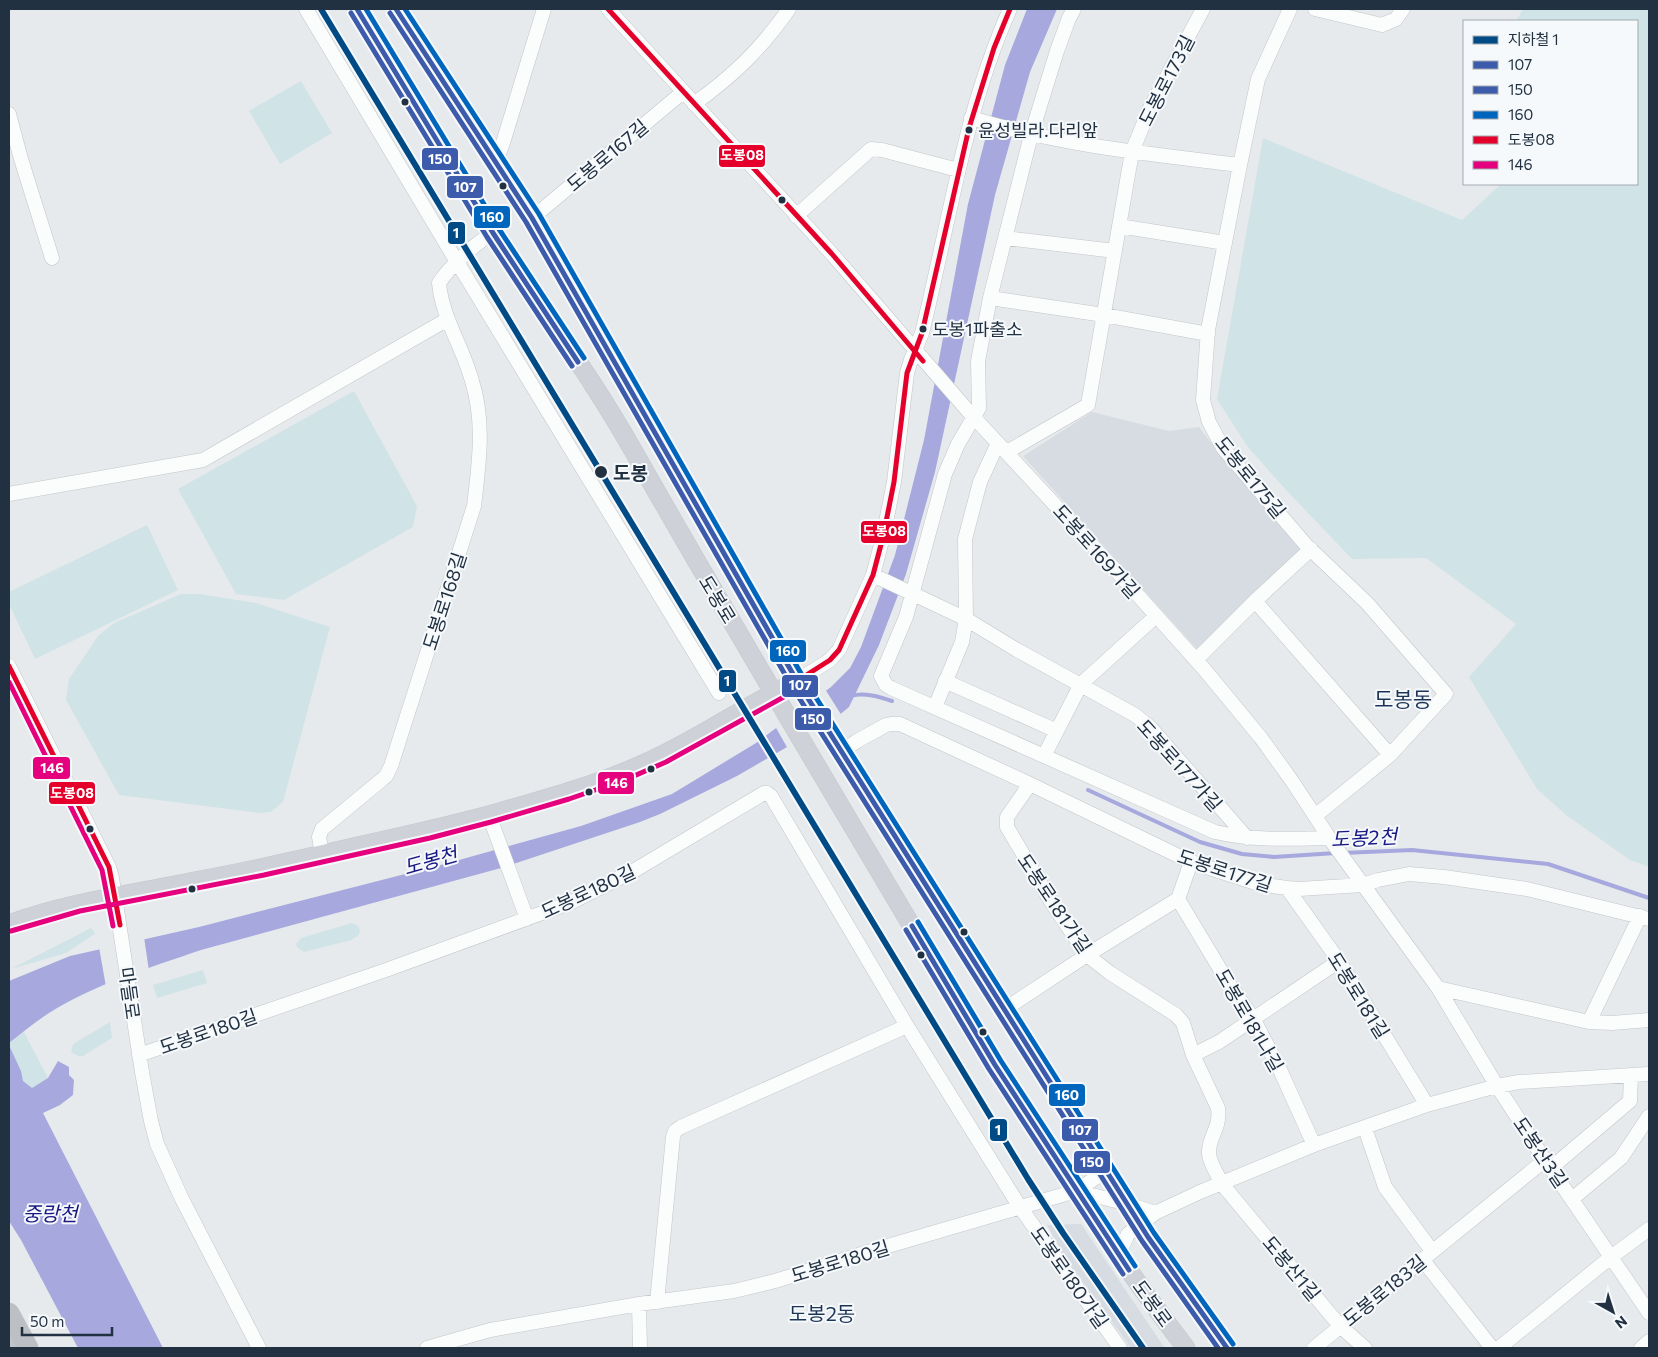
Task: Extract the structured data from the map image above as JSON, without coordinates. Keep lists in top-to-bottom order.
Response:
{
  "streets": {
    "main road": ["도봉로"],
    "street": [
      "도봉로173길",
      "도봉로167길",
      "도봉로175길",
      "도봉로169가길",
      "도봉로168길",
      "도봉로177가길",
      "도봉로177길",
      "도봉로180길",
      "도봉로181가길",
      "마들로",
      "도봉로181길",
      "도봉로181나길",
      "도봉산3길",
      "도봉산1길",
      "도봉로180가길",
      "도봉로183길"
    ]
  },
  "crossings": [
    ["도봉로173길", "도봉로175길"],
    ["도봉로173길", "도봉로169가길"],
    ["도봉로167길", "도봉로169가길"],
    ["도봉로167길", "도봉로"],
    ["도봉로175길", "도봉로169가길"],
    ["도봉로169가길", "도봉로177길"],
    ["도봉로169가길", "도봉산3길"],
    ["도봉로", "도봉로168길"],
    ["도봉로", "도봉로177길"],
    ["도봉로", "도봉로180길"],
    ["도봉로177가길", "도봉로177길"],
    ["도봉로177길", "도봉로181가길"],
    ["도봉로177길", "도봉로181길"],
    ["도봉로177길", "도봉산3길"],
    ["도봉로180길", "마들로"],
    ["도봉로180길", "도봉로180가길"],
    ["도봉로181가길", "도봉산1길"],
    ["도봉산3길", "도봉로183길"],
    ["도봉산1길", "도봉로183길"]
  ],
  "districts": ["도봉동", "도봉2동"],
  "water": ["도봉2천", "도봉천", "중랑천"],
  "places": ["윤성빌라.다리앞", "도봉1파출소", "도봉"],
  "lines": [
    "metro line 1",
    "transit line 107",
    "transit line 160",
    "transit line 도봉08",
    "transit line 150",
    "transit line 146"
  ],
  "legend": [
    "지하철 1",
    "107",
    "150",
    "160",
    "도봉08",
    "146"
  ],
  "scale_bar": "50 m",
  "north": "bottom right"
}
